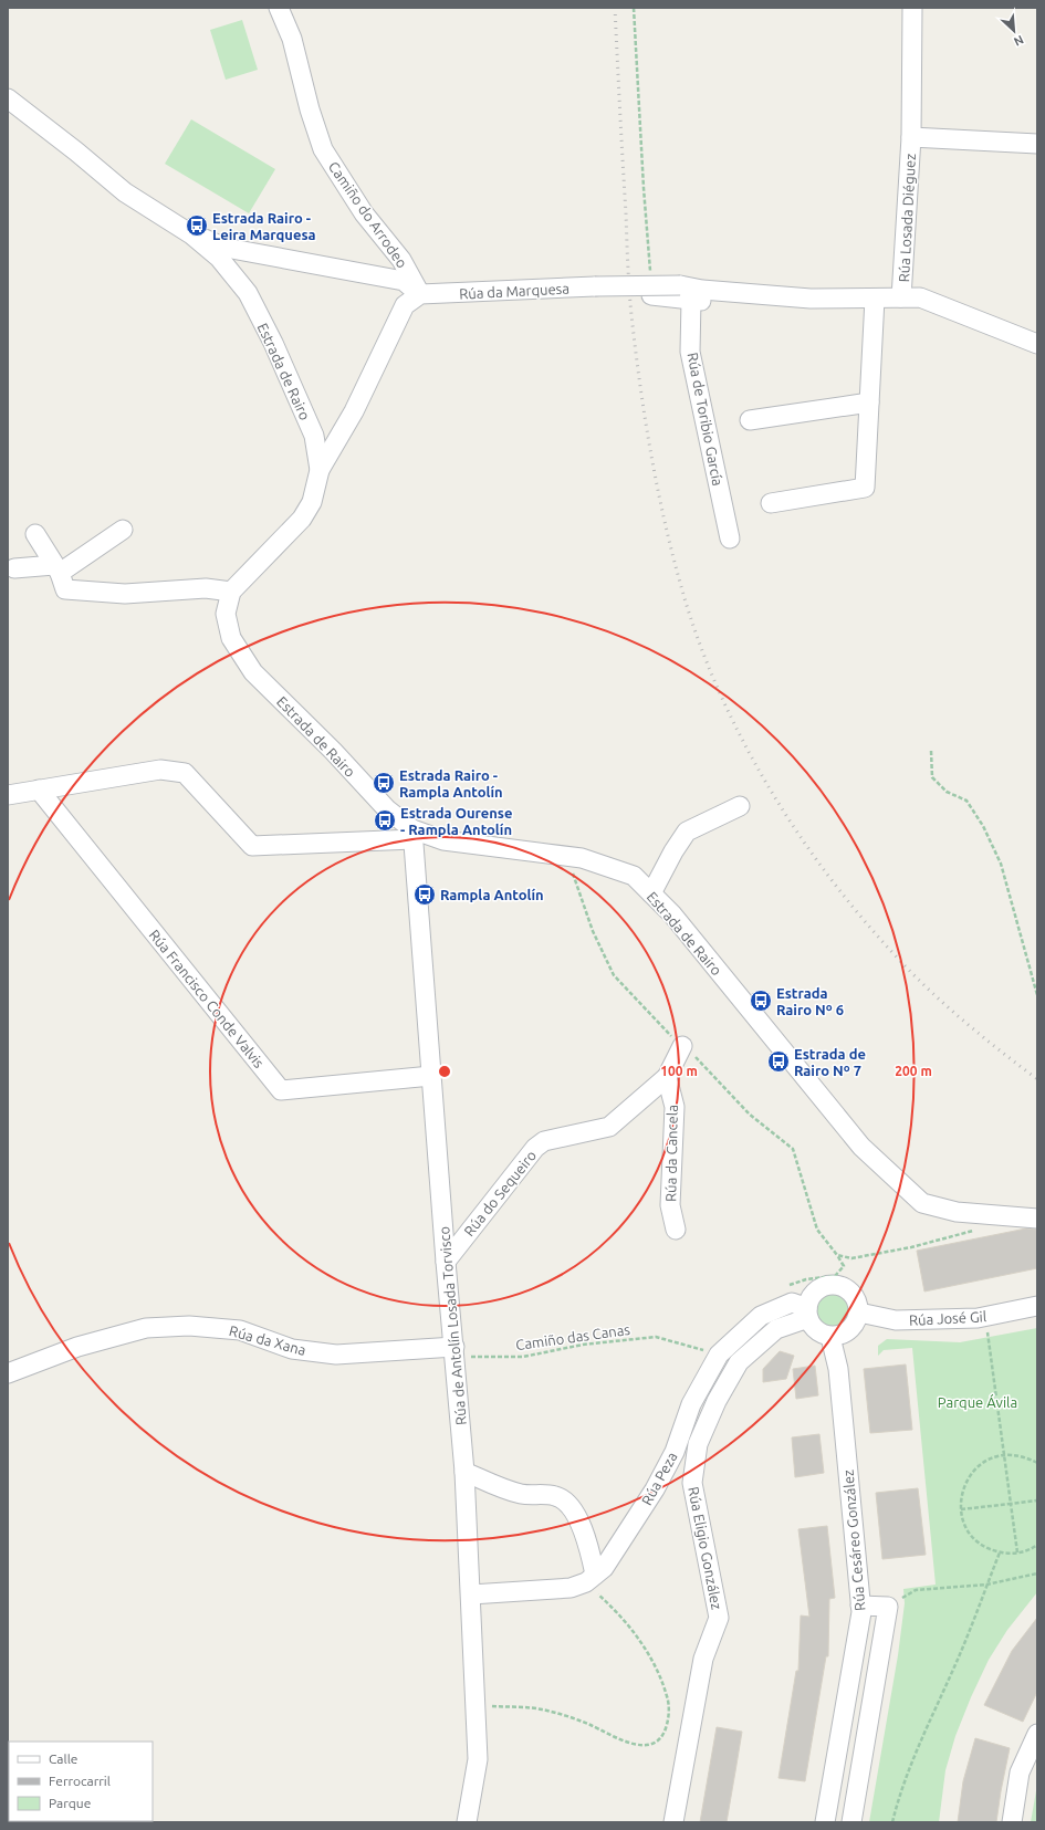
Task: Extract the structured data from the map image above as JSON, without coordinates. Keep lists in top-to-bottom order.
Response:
{
  "streets": {
    "street": [
      "Camiño do Arrodeo",
      "Rúa Losada Diéguez",
      "Rúa da Marquesa",
      "Estrada de Rairo",
      "Rúa de Toribio García",
      "Rúa Francisco Conde Valvis",
      "Rúa da Cancela",
      "Rúa do Sequeiro",
      "Rúa José Gil",
      "Rúa de Antolín Losada Torvisco",
      "Rúa da Xana",
      "Rúa Peza",
      "Rúa Cesáreo González",
      "Rúa Eligio González"
    ],
    "path": ["Camiño das Canas"]
  },
  "crossings": [
    ["Camiño do Arrodeo", "Rúa da Marquesa"],
    ["Rúa Losada Diéguez", "Rúa da Marquesa"],
    ["Rúa da Marquesa", "Rúa de Toribio García"],
    ["Estrada de Rairo", "Rúa de Antolín Losada Torvisco"],
    ["Rúa Francisco Conde Valvis", "Rúa de Antolín Losada Torvisco"],
    ["Rúa da Cancela", "Rúa do Sequeiro"],
    ["Rúa do Sequeiro", "Rúa de Antolín Losada Torvisco"],
    ["Rúa José Gil", "Rúa Peza"],
    ["Rúa José Gil", "Rúa Cesáreo González"],
    ["Rúa José Gil", "Rúa Eligio González"],
    ["Rúa de Antolín Losada Torvisco", "Camiño das Canas"],
    ["Rúa de Antolín Losada Torvisco", "Rúa da Xana"],
    ["Camiño das Canas", "Rúa da Xana"],
    ["Camiño das Canas", "Rúa Peza"],
    ["Rúa Peza", "Rúa Cesáreo González"],
    ["Rúa Peza", "Rúa Eligio González"],
    ["Rúa Cesáreo González", "Rúa Eligio González"]
  ],
  "parks": ["Parque Ávila"],
  "places": {
    "bus stop": [
      "Estrada Rairo - Leira Marquesa",
      "Estrada Rairo - Rampla Antolín",
      "Estrada Ourense - Rampla Antolín",
      "Rampla Antolín",
      "Estrada Rairo Nº 6",
      "Estrada de Rairo Nº 7"
    ]
  },
  "legend": ["Calle", "Ferrocarril", "Parque"],
  "north": "bottom right",
  "rings": ["100 m", "200 m"]
}
